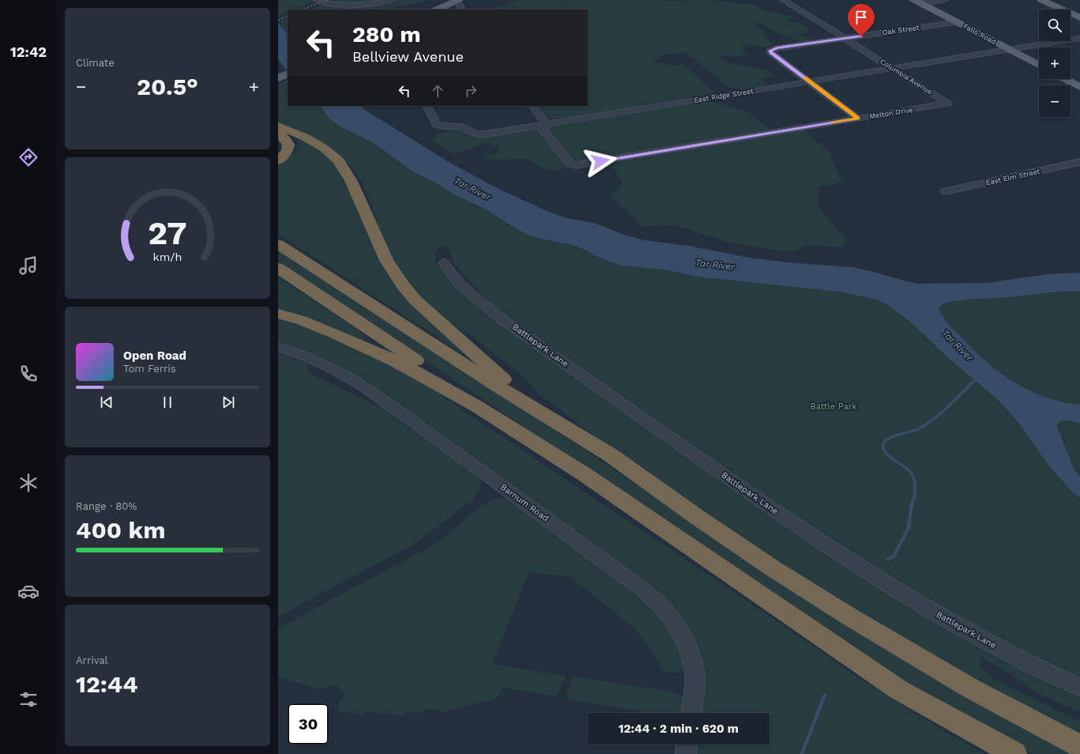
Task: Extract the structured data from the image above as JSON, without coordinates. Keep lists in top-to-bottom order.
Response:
{
  "streets": {
    "main road": ["Falls Road"],
    "street": [
      "Oak Street",
      "Columbia Avenue",
      "East Ridge Street",
      "Melton Drive",
      "East Elm Street",
      "Battlepark Lane",
      "Barnum Road"
    ]
  },
  "crossings": [
    ["Oak Street", "Falls Road"],
    ["Oak Street", "Columbia Avenue"],
    ["Oak Street", "East Ridge Street"],
    ["Falls Road", "East Ridge Street"],
    ["Columbia Avenue", "East Ridge Street"],
    ["Columbia Avenue", "Melton Drive"],
    ["East Ridge Street", "Melton Drive"]
  ],
  "water": ["Tar River"],
  "parks": ["Battle Park"],
  "page": {
    "tabs": "12:42",
    "tile": [
      "Climate",
      ["Range · 80%", "400 km"],
      ["Arrival", "12:44"]
    ],
    "map_buttons": ["+", "−"],
    "turn": ["280 m", "Bellview Avenue"],
    "heat": ["−", "20.5°", "+"],
    "song": ["Open Road", "Tom Ferris"],
    "limit": "30",
    "trip": "12:44 · 2 min · 620 m",
    "gauge": ["27", "km/h"]
  }
}
